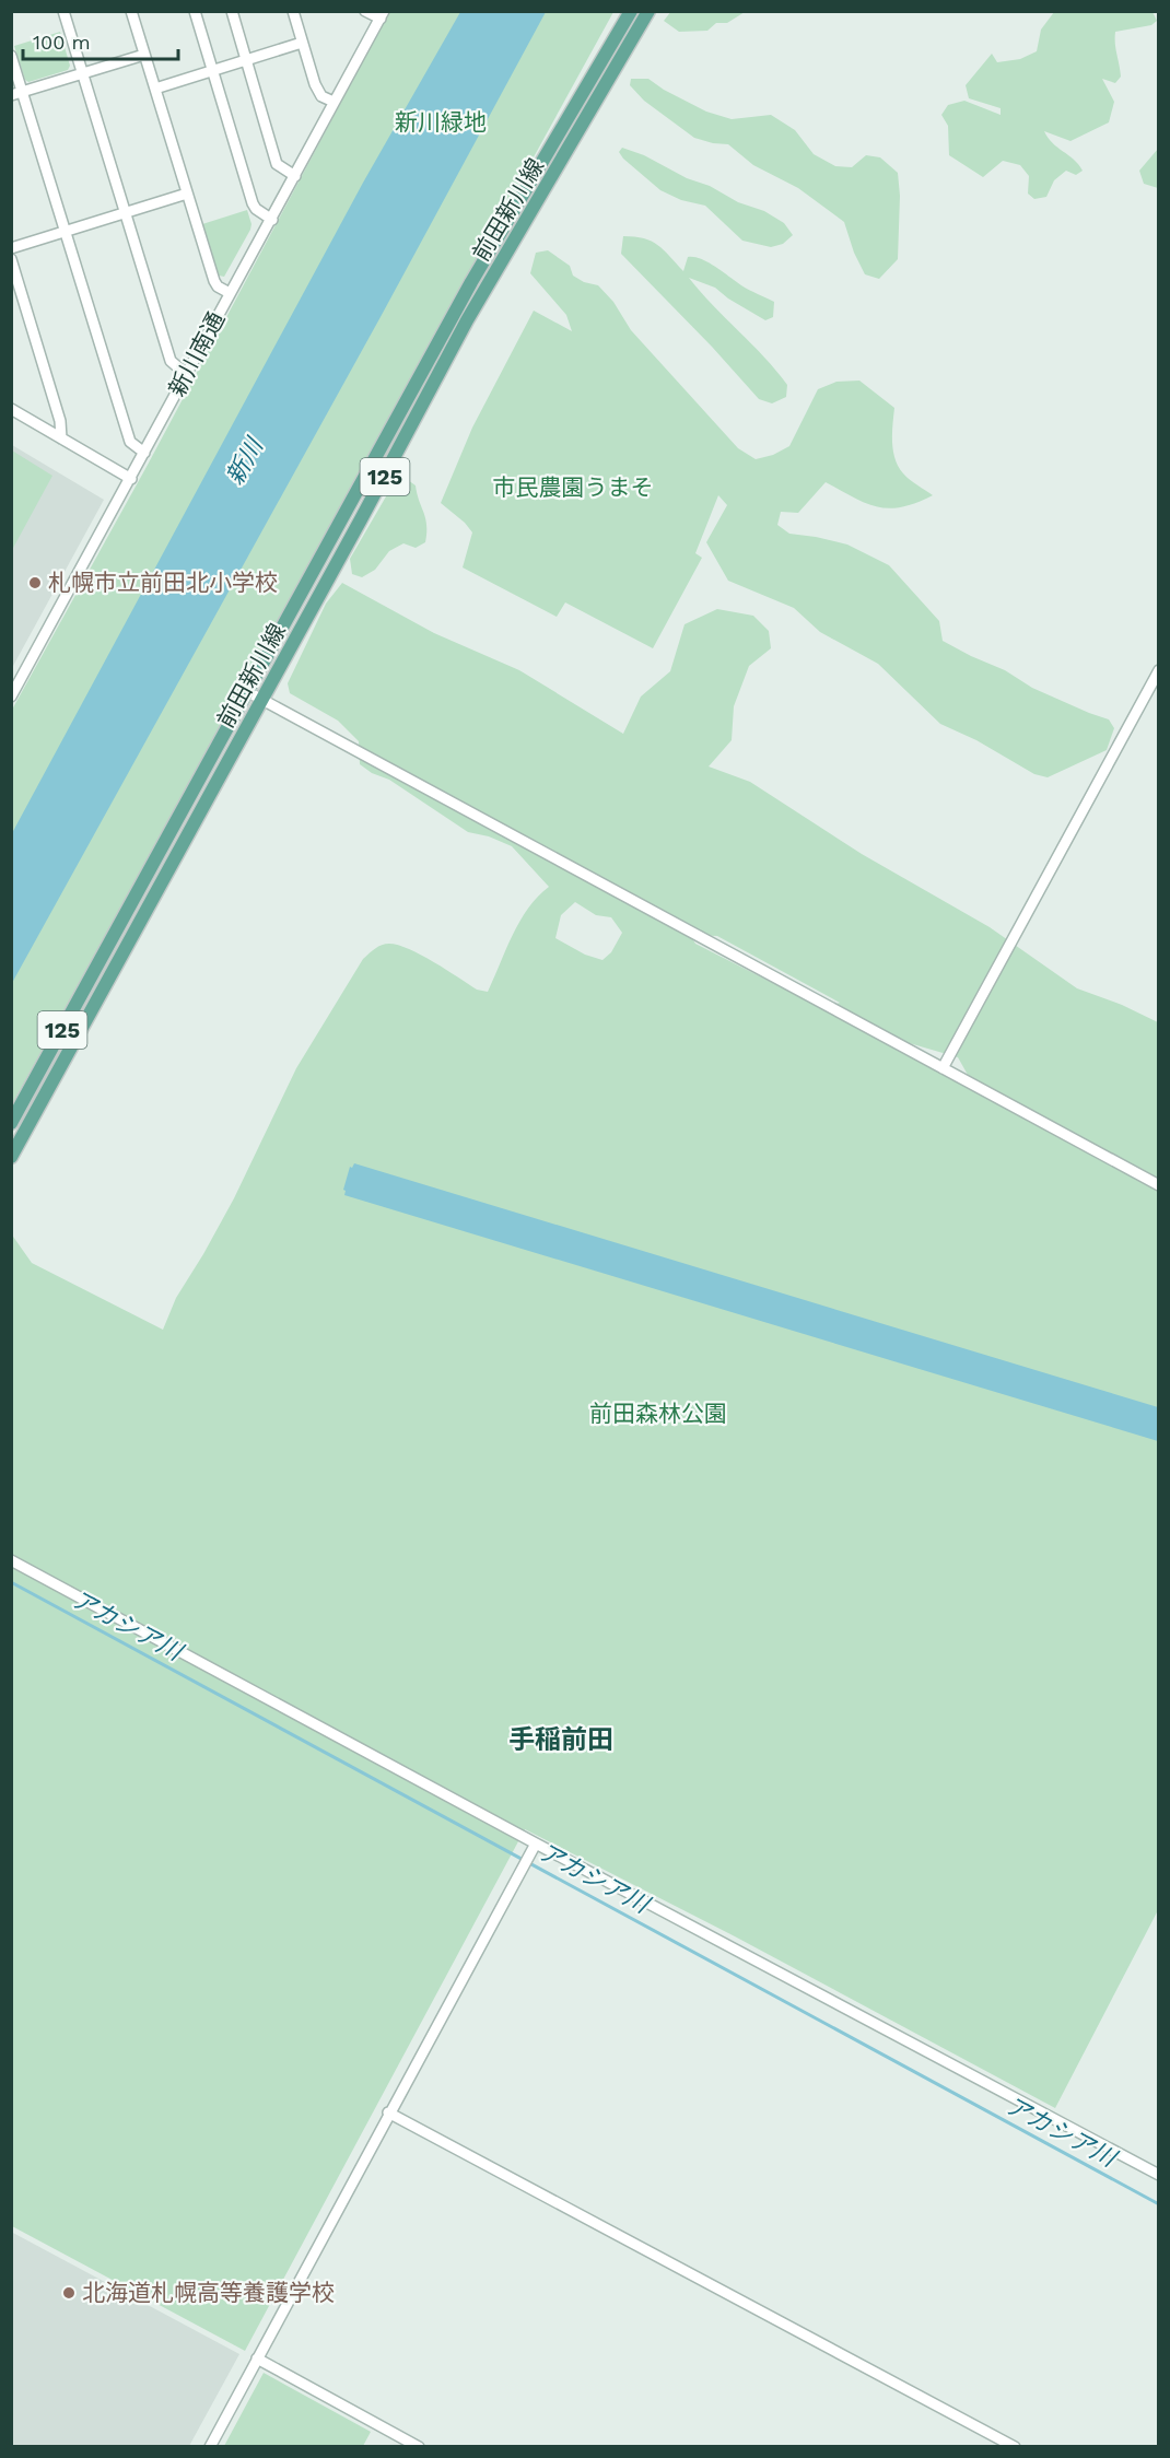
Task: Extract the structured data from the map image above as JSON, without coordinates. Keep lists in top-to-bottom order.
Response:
{
  "streets": {
    "main road": ["前田新川線", "125"],
    "street": ["新川南通"]
  },
  "districts": ["手稲前田"],
  "water": ["新川", "アカシア川"],
  "parks": ["新川緑地", "市民農園うまそ", "前田森林公園"],
  "places": ["札幌市立前田北小学校", "北海道札幌高等養護学校"],
  "scale_bar": "100 m"
}
